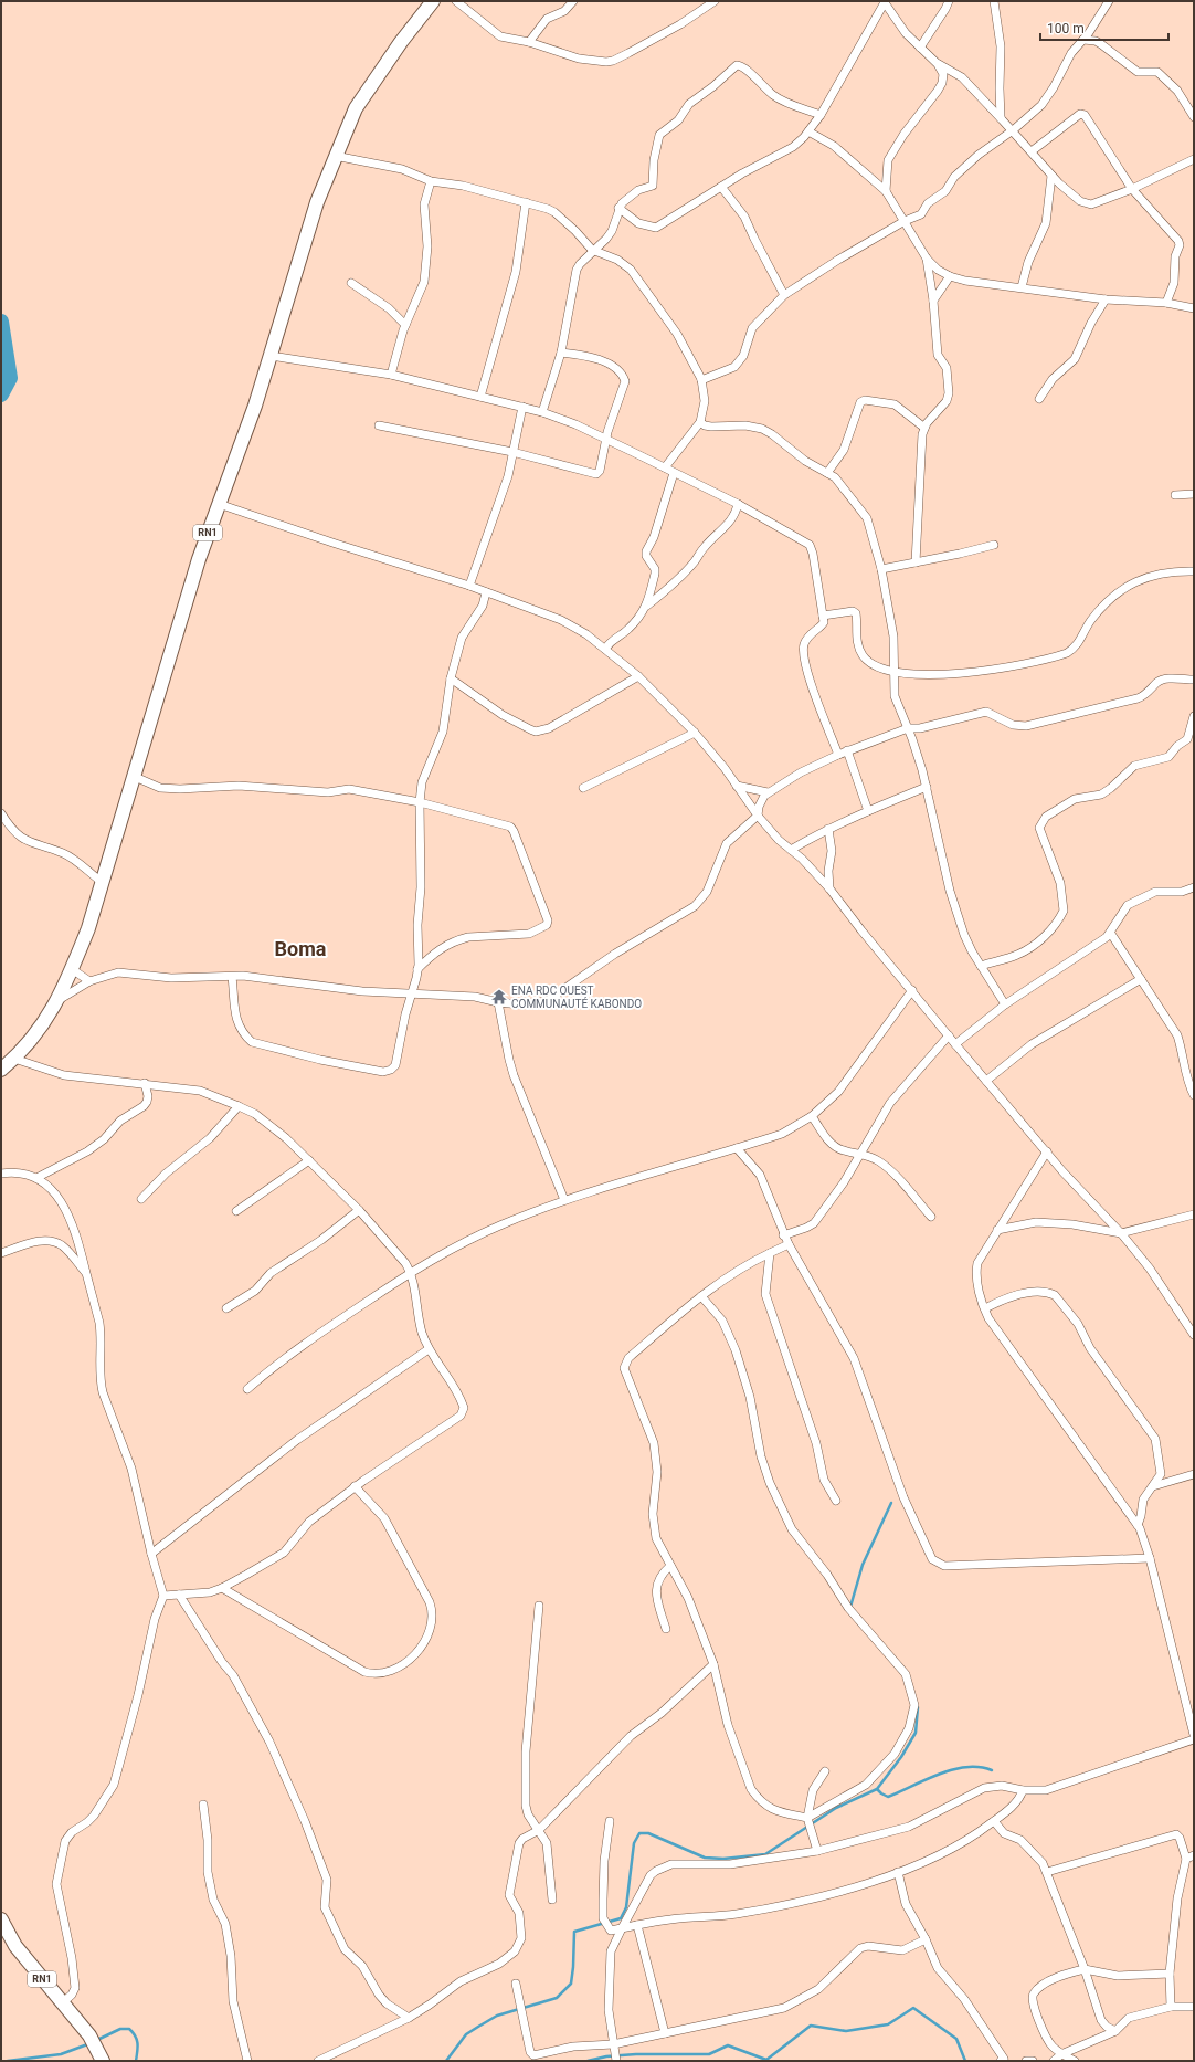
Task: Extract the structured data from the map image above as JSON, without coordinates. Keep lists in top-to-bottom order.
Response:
{
  "streets": {
    "highway": ["RN1"]
  },
  "districts": ["Boma"],
  "places": {
    "temple": ["ENA RDC OUEST COMMUNAUTÉ KABONDO"]
  },
  "scale_bar": "100 m"
}
